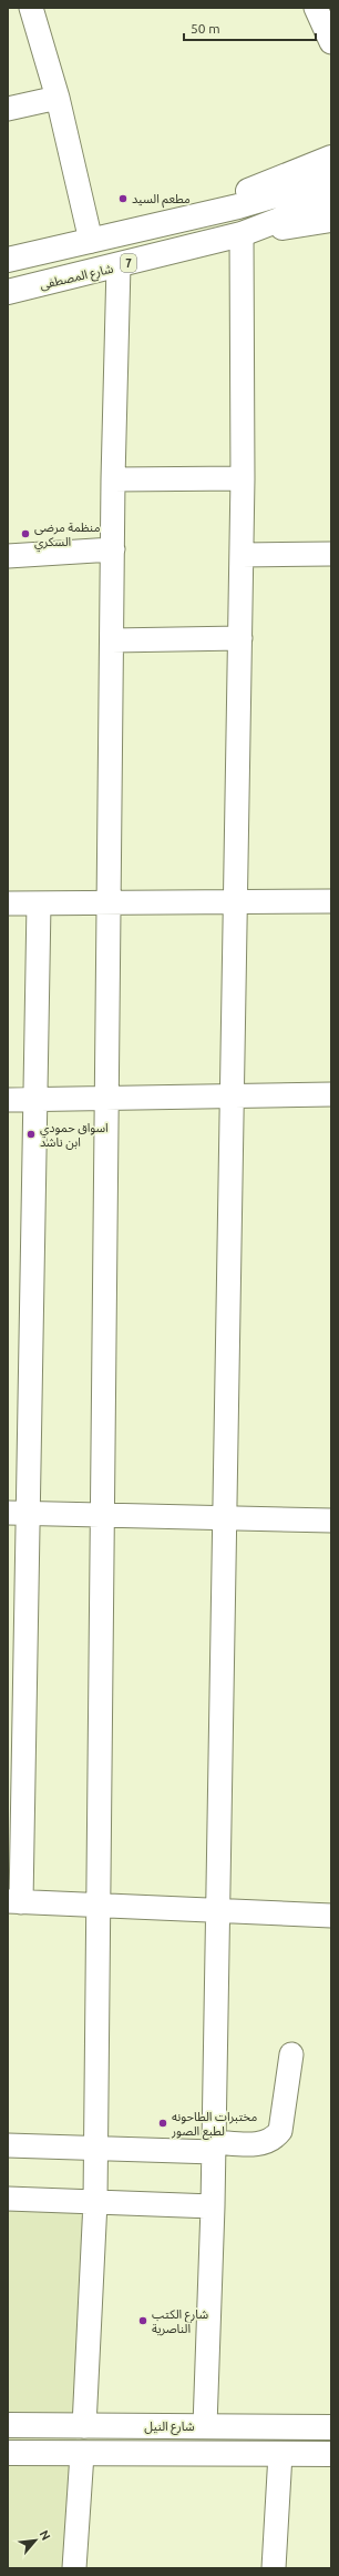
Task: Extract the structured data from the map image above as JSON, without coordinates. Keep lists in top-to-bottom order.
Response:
{
  "streets": {
    "main road": ["7", "شارع المصطفى", "شارع النيل"]
  },
  "crossings": [
    ["7", "شارع المصطفى"]
  ],
  "places": [
    "مطعم السيد",
    "منظمة مرضى السكري",
    "اسواق حمودي ابن ناشد",
    "مختبرات الطاحونه لطبع الصور",
    "شارع الكتب الناصرية"
  ],
  "scale_bar": "50 m",
  "north": "top right"
}
